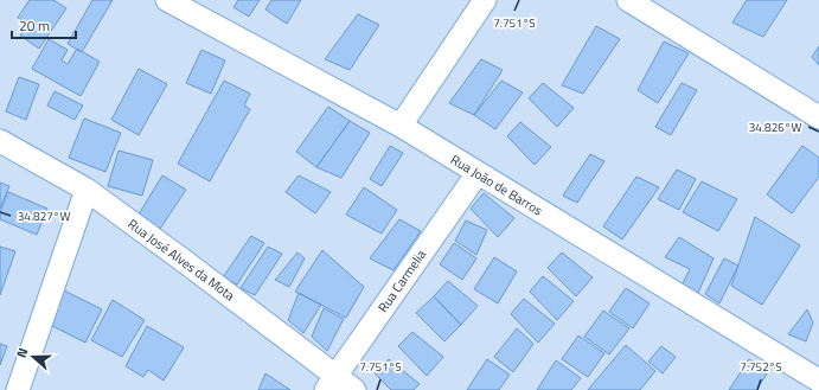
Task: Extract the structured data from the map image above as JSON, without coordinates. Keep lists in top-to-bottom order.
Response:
{
  "streets": {
    "street": ["Rua João de Barros", "Rua José Alves da Mota", "Rua Carmelia"]
  },
  "crossings": [
    ["Rua João de Barros", "Rua Carmelia"],
    ["Rua José Alves da Mota", "Rua Carmelia"]
  ],
  "scale_bar": "20 m",
  "north": "left",
  "coordinates": [
    "7.751°S",
    "34.826°W",
    "34.827°W",
    "7.752°S"
  ]
}
